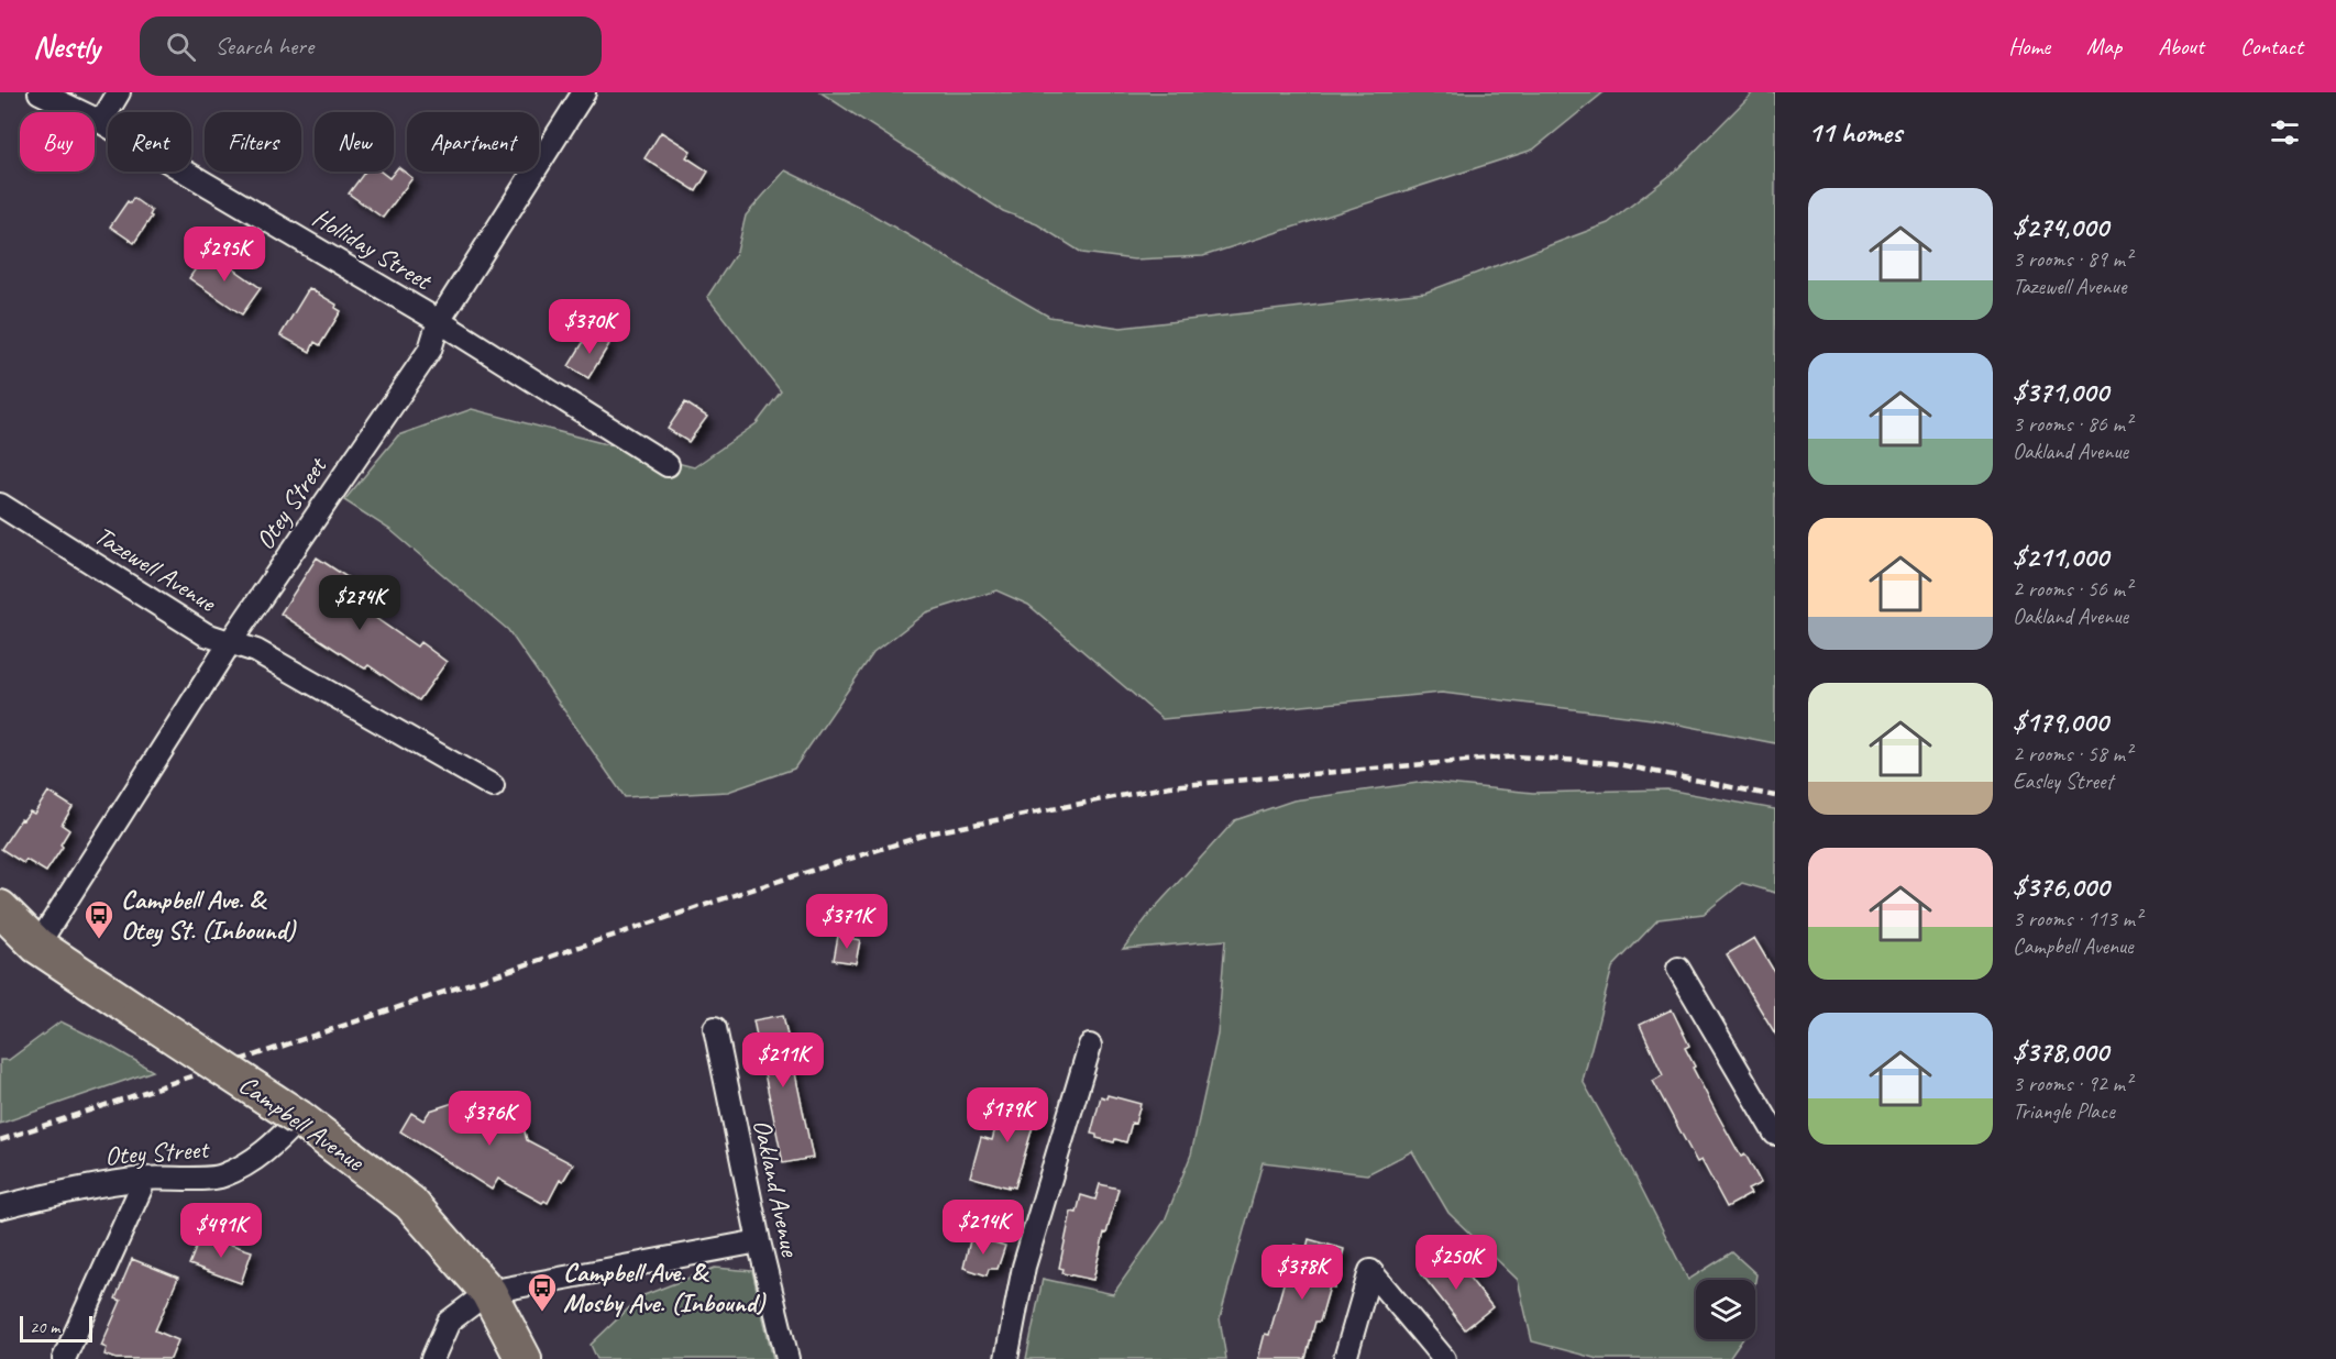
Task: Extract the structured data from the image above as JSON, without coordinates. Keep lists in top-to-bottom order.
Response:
{
  "streets": {
    "main road": ["Campbell Avenue"],
    "street": [
      "Holliday Street",
      "Otey Street",
      "Tazewell Avenue",
      "Oakland Avenue"
    ]
  },
  "crossings": [
    ["Holliday Street", "Otey Street"],
    ["Otey Street", "Tazewell Avenue"],
    ["Otey Street", "Campbell Avenue"]
  ],
  "places": {
    "bus stop": ["Campbell Ave. & Otey St. (Inbound)", "Campbell Ave. & Mosby Ave. (Inbound)"]
  },
  "scale_bar": "20 m",
  "page": {
    "header": "Nestly",
    "search": "Search here",
    "nav": [
      "Home",
      "Map",
      "About",
      "Contact"
    ],
    "heading": "11 homes",
    "chip": [
      "Buy",
      "Rent",
      "Filters",
      "New",
      "Apartment"
    ],
    "list": [
      {
        "name": "$274,000",
        "note": "3 rooms · 89 m² · Tazewell Avenue"
      },
      {
        "name": "$371,000",
        "note": "3 rooms · 86 m² · Oakland Avenue"
      },
      {
        "name": "$211,000",
        "note": "2 rooms · 56 m² · Oakland Avenue"
      },
      {
        "name": "$179,000",
        "note": "2 rooms · 58 m² · Easley Street"
      },
      {
        "name": "$376,000",
        "note": "3 rooms · 113 m² · Campbell Avenue"
      },
      {
        "name": "$378,000",
        "note": "3 rooms · 92 m² · Triangle Place"
      }
    ],
    "price": [
      "$295K",
      "$370K",
      "$274K",
      "$371K",
      "$211K",
      "$179K",
      "$376K",
      "$214K",
      "$491K",
      "$250K",
      "$378K"
    ],
    "scale": "20 m"
  }
}
